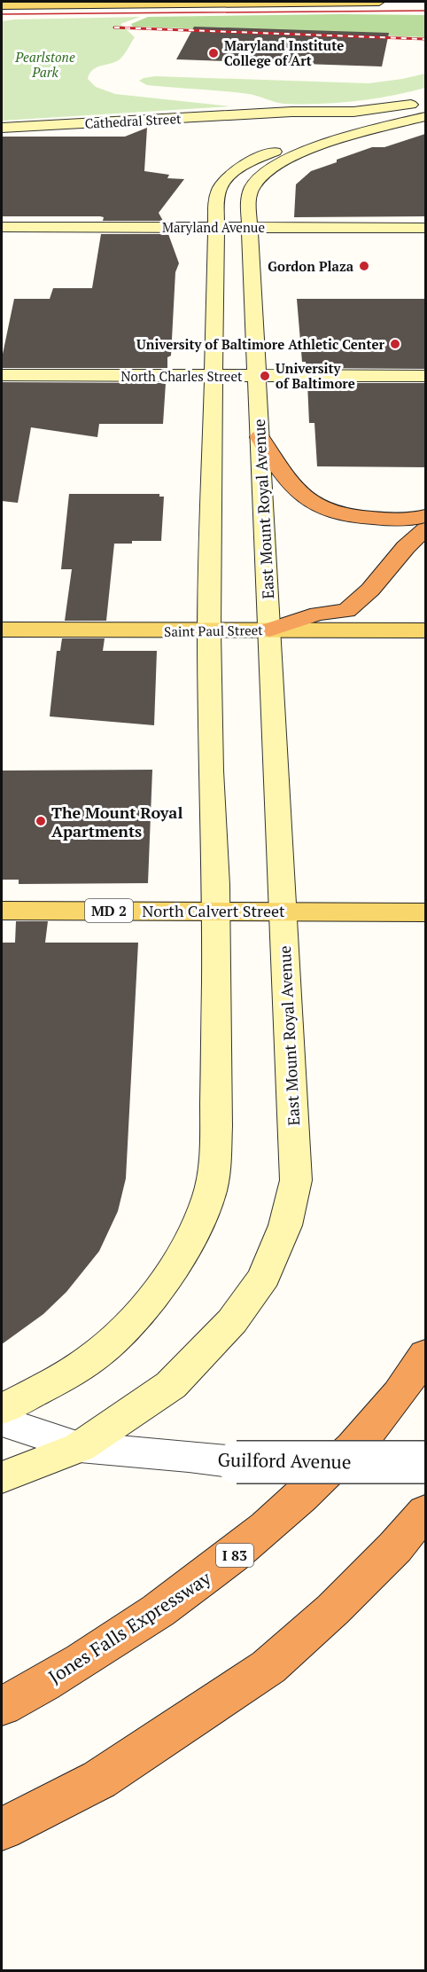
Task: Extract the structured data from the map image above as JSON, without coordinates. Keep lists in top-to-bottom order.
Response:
{
  "streets": {
    "highway": ["I 83", "Jones Falls Expressway"],
    "main road": [
      "Cathedral Street",
      "Maryland Avenue",
      "North Charles Street",
      "East Mount Royal Avenue",
      "Saint Paul Street",
      "MD 2",
      "North Calvert Street",
      "Guilford Avenue"
    ]
  },
  "crossings": [
    ["Cathedral Street", "East Mount Royal Avenue"],
    ["Maryland Avenue", "East Mount Royal Avenue"],
    ["North Charles Street", "East Mount Royal Avenue"],
    ["East Mount Royal Avenue", "Saint Paul Street"],
    ["East Mount Royal Avenue", "North Calvert Street"],
    ["East Mount Royal Avenue", "Guilford Avenue"]
  ],
  "parks": ["Pearlstone Park"],
  "places": [
    "Maryland Institute College of Art",
    "Gordon Plaza",
    "University of Baltimore Athletic Center",
    "University of Baltimore",
    "The Mount Royal Apartments"
  ]
}
